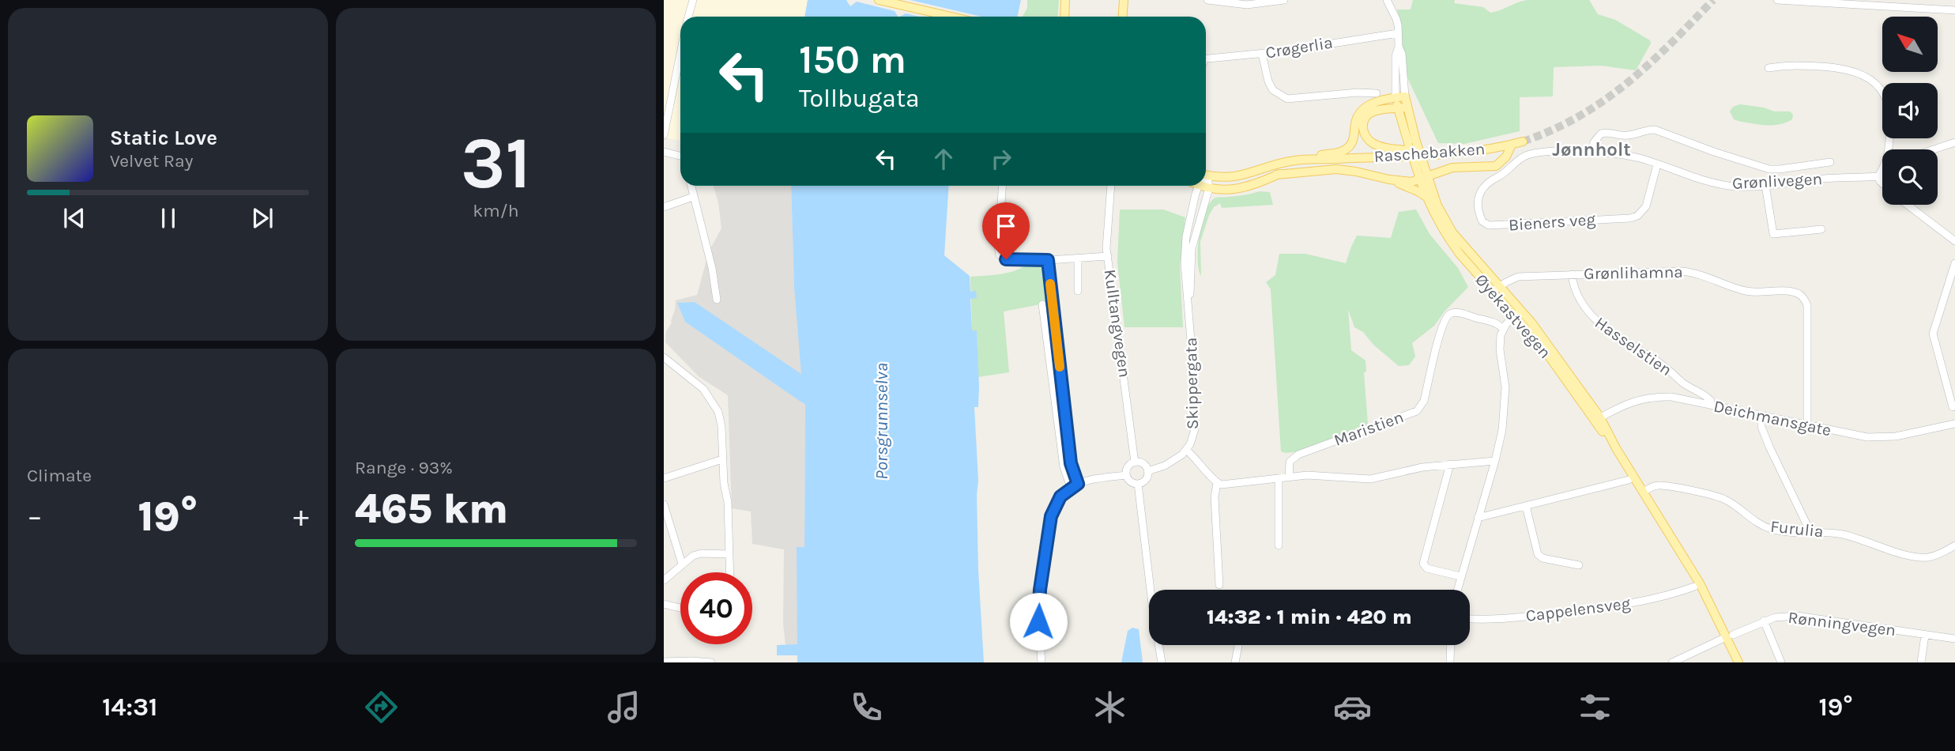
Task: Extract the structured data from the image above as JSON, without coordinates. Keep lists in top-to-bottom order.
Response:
{
  "streets": {
    "main road": ["Raschebakken", "Øyekastvegen"],
    "street": [
      "Crøgerlia",
      "Grønlivegen",
      "Bieners veg",
      "Grønlihamna",
      "Kulltangvegen",
      "Hasselstien",
      "Skippergata",
      "Deichmansgate",
      "Maristien",
      "Furulia",
      "Cappelensveg",
      "Rønningvegen"
    ]
  },
  "crossings": [
    ["Raschebakken", "Skippergata"],
    ["Grønlivegen", "Bieners veg"],
    ["Grønlihamna", "Øyekastvegen"],
    ["Grønlihamna", "Hasselstien"],
    ["Grønlihamna", "Deichmansgate"],
    ["Øyekastvegen", "Deichmansgate"],
    ["Øyekastvegen", "Furulia"],
    ["Øyekastvegen", "Rønningvegen"],
    ["Kulltangvegen", "Skippergata"],
    ["Hasselstien", "Deichmansgate"]
  ],
  "districts": ["Jønnholt"],
  "water": ["Porsgrunnselva"],
  "north": "top left",
  "page": {
    "tile": [
      ["31", "km/h"],
      "Climate",
      ["Range · 93%", "465 km"]
    ],
    "turn": ["150 m", "Tollbugata"],
    "song": ["Static Love", "Velvet Ray"],
    "heat": ["−", "19°", "+"],
    "limit": "40",
    "trip": "14:32 · 1 min · 420 m",
    "tabs": ["14:31", "19°"]
  }
}
